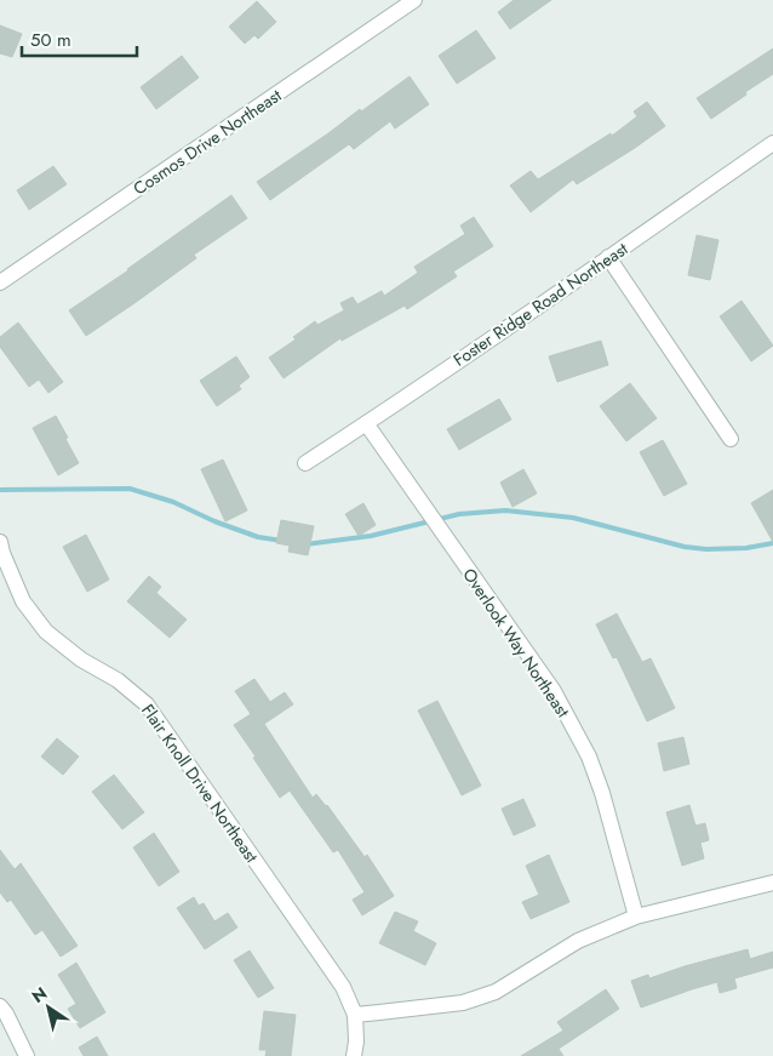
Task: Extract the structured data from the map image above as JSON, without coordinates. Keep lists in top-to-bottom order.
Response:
{
  "streets": {
    "street": [
      "Cosmos Drive Northeast",
      "Foster Ridge Road Northeast",
      "Overlook Way Northeast",
      "Flair Knoll Drive Northeast"
    ]
  },
  "crossings": [
    ["Foster Ridge Road Northeast", "Overlook Way Northeast"]
  ],
  "scale_bar": "50 m",
  "north": "top left"
}
